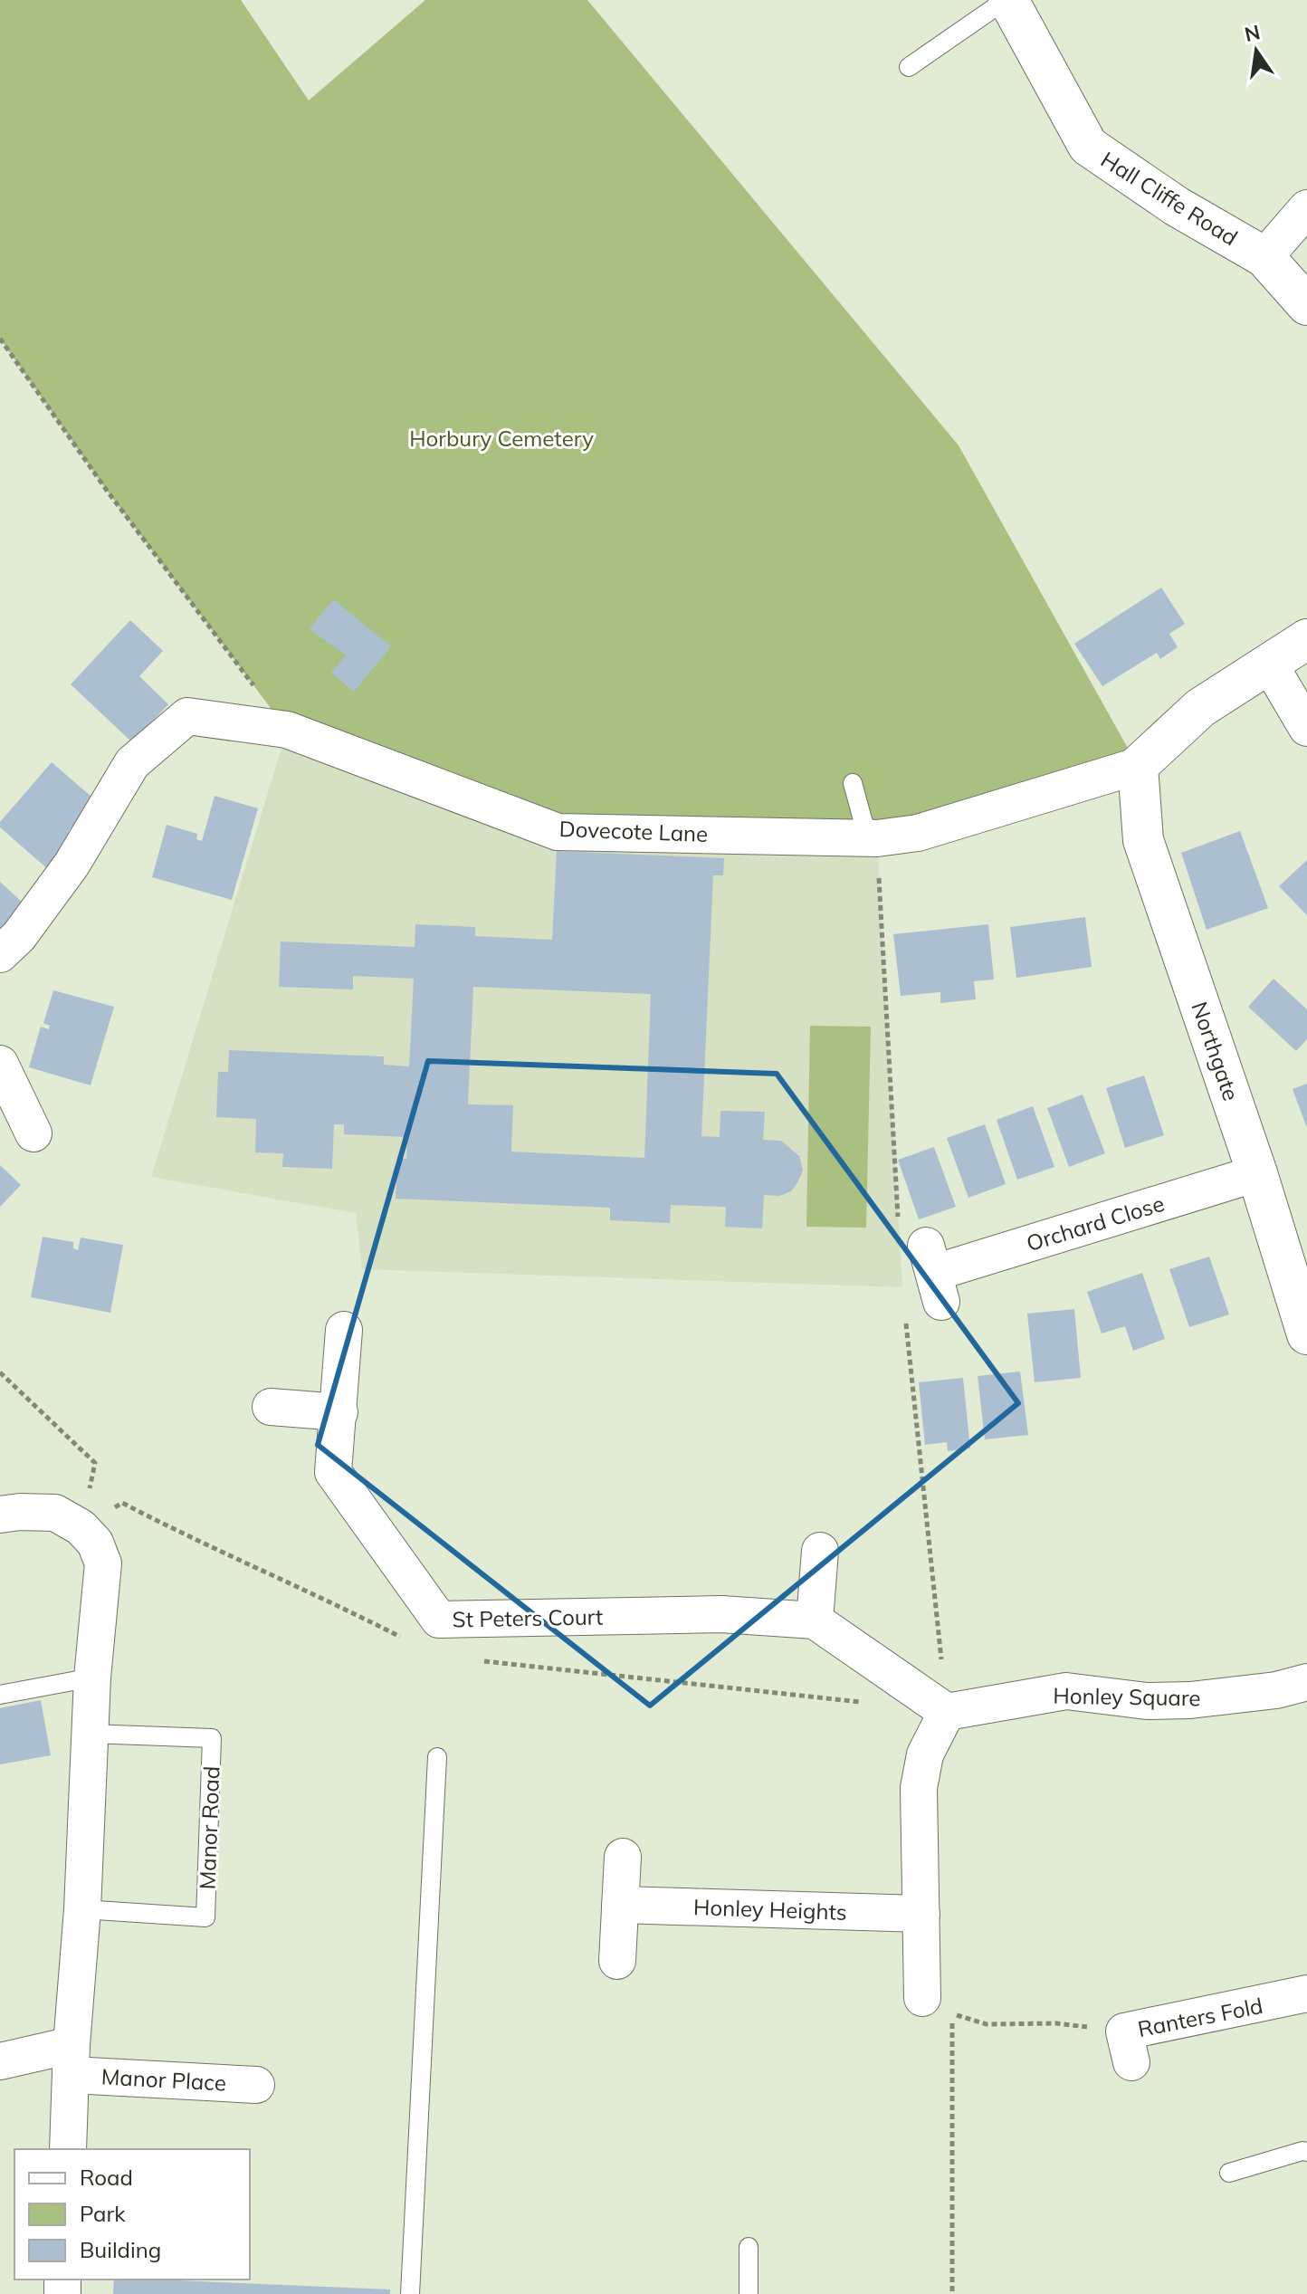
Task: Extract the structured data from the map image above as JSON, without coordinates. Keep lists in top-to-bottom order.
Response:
{
  "streets": {
    "street": [
      "Hall Cliffe Road",
      "Dovecote Lane",
      "Northgate",
      "Orchard Close",
      "St Peters Court",
      "Honley Square",
      "Honley Heights",
      "Ranters Fold",
      "Manor Place"
    ],
    "lane": ["Manor Road"]
  },
  "crossings": [
    ["Dovecote Lane", "Northgate"],
    ["Northgate", "Orchard Close"]
  ],
  "parks": ["Horbury Cemetery"],
  "legend": ["Road", "Park", "Building"],
  "north": "top"
}
